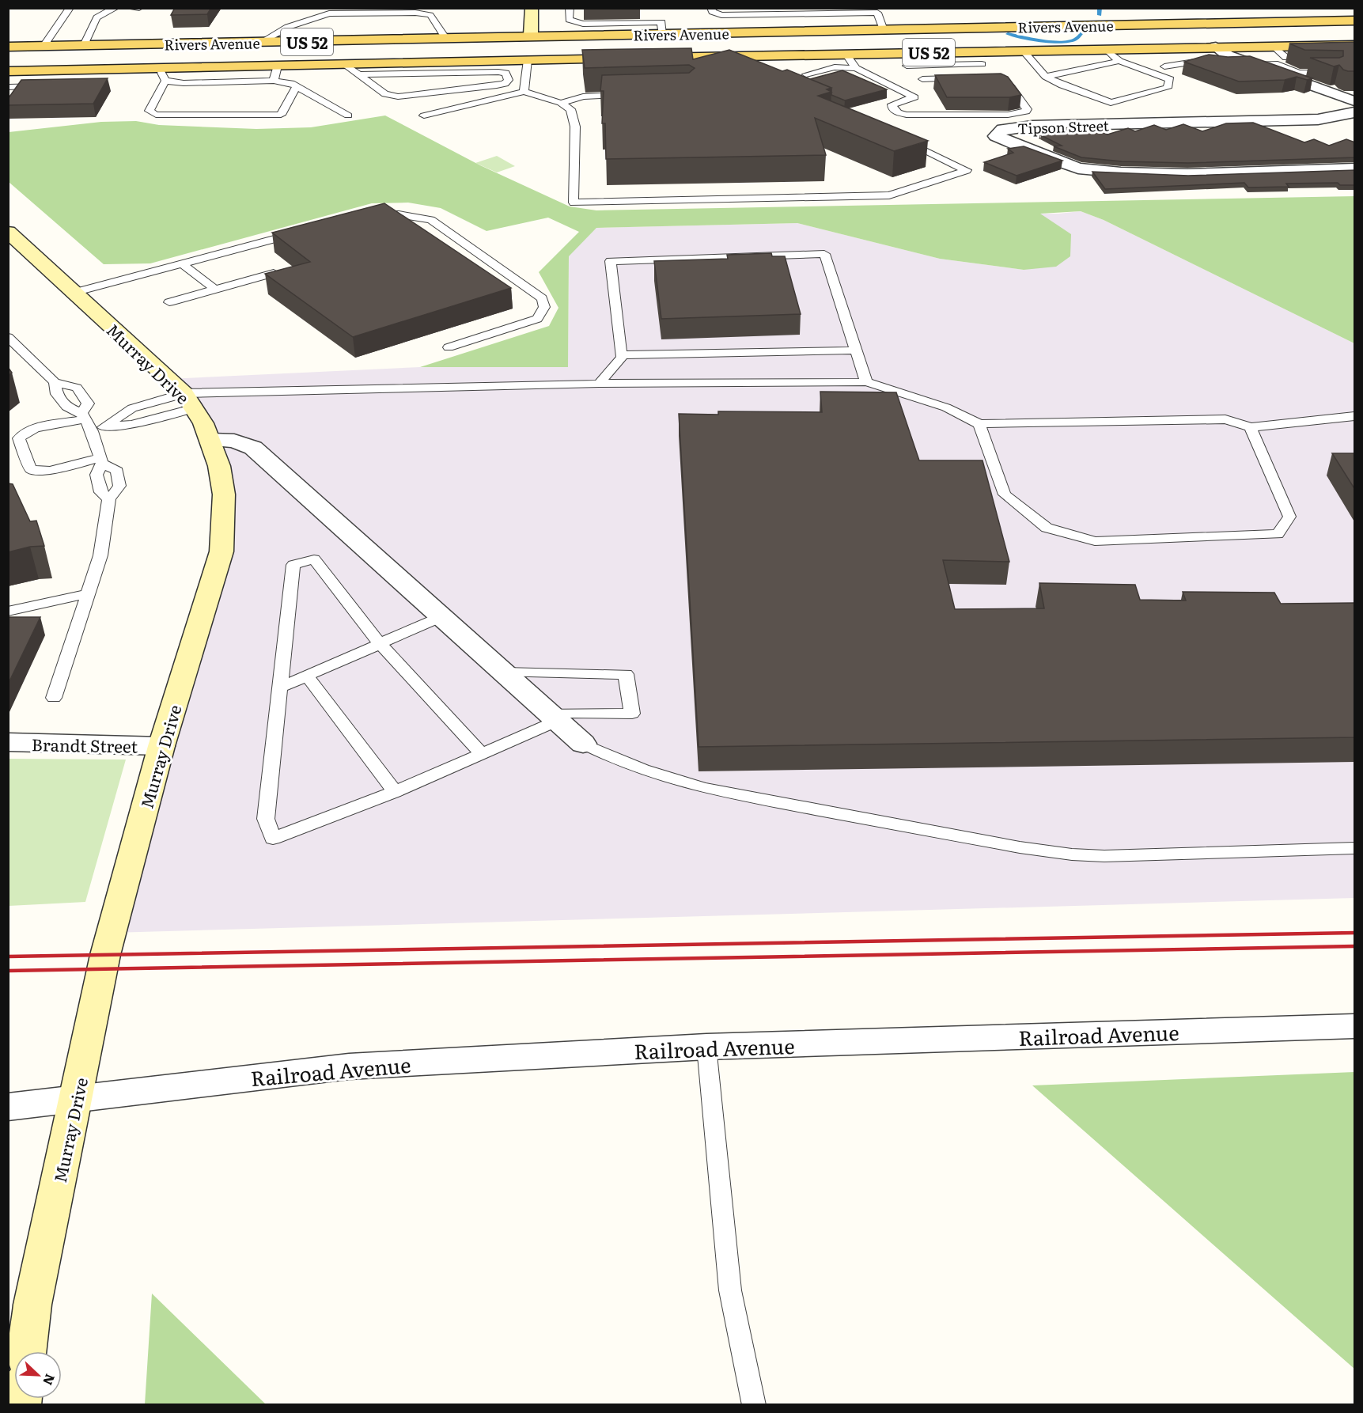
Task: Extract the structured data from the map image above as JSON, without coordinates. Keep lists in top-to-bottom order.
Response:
{
  "streets": {
    "main road": ["Rivers Avenue", "US 52"],
    "street": [
      "Tipson Street",
      "Murray Drive",
      "Brandt Street",
      "Railroad Avenue"
    ]
  },
  "crossings": [
    ["Murray Drive", "Brandt Street"],
    ["Murray Drive", "Railroad Avenue"]
  ],
  "north": "bottom right"
}
